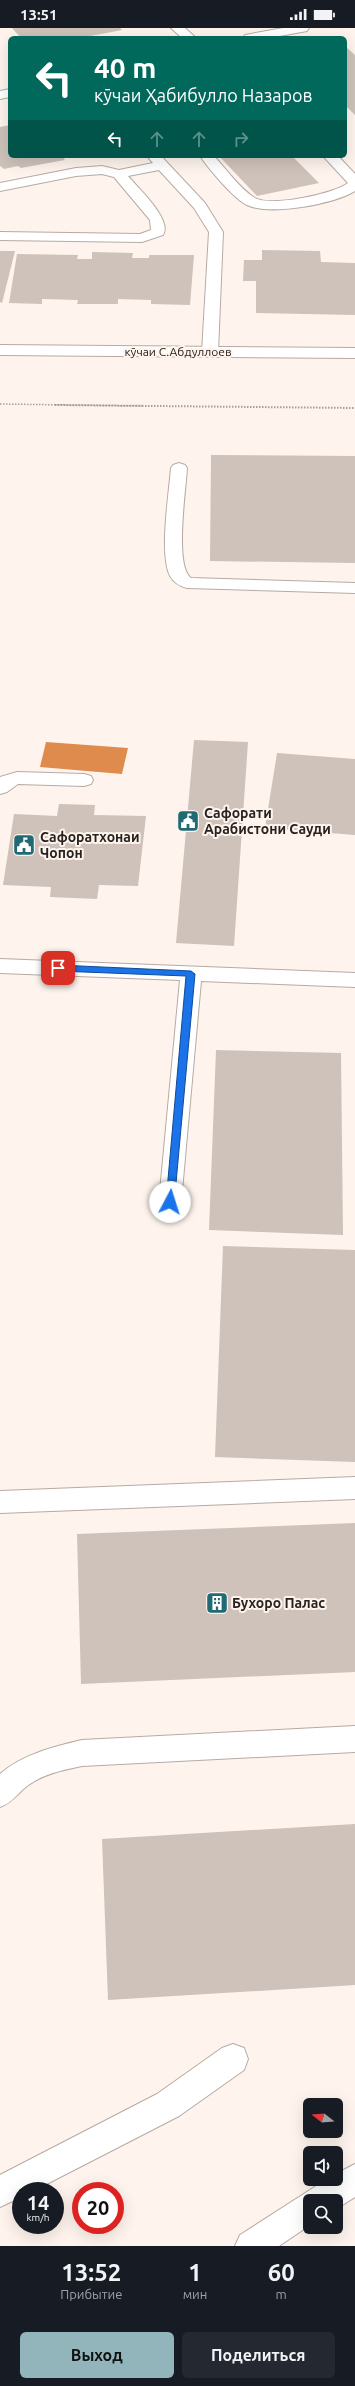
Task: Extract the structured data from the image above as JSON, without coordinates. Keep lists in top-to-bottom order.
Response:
{
  "streets": {
    "street": ["кӯчаи С.Абдуллоев"]
  },
  "places": {
    "public building": ["Сафорати Арабистони Сауди", "Сафоратхонаи Чопон"],
    "building": ["Бухоро Палас"]
  },
  "north": "left",
  "page": {
    "status": "13:51",
    "turn": ["40 m", "кӯчаи Ҳабибулло Назаров"],
    "speed": "14 km/h",
    "limit": "20",
    "eta": [
      "13:52",
      "Прибытие",
      "1",
      "мин",
      "60",
      "m"
    ],
    "buttons": ["Выход", "Поделиться"]
  }
}
